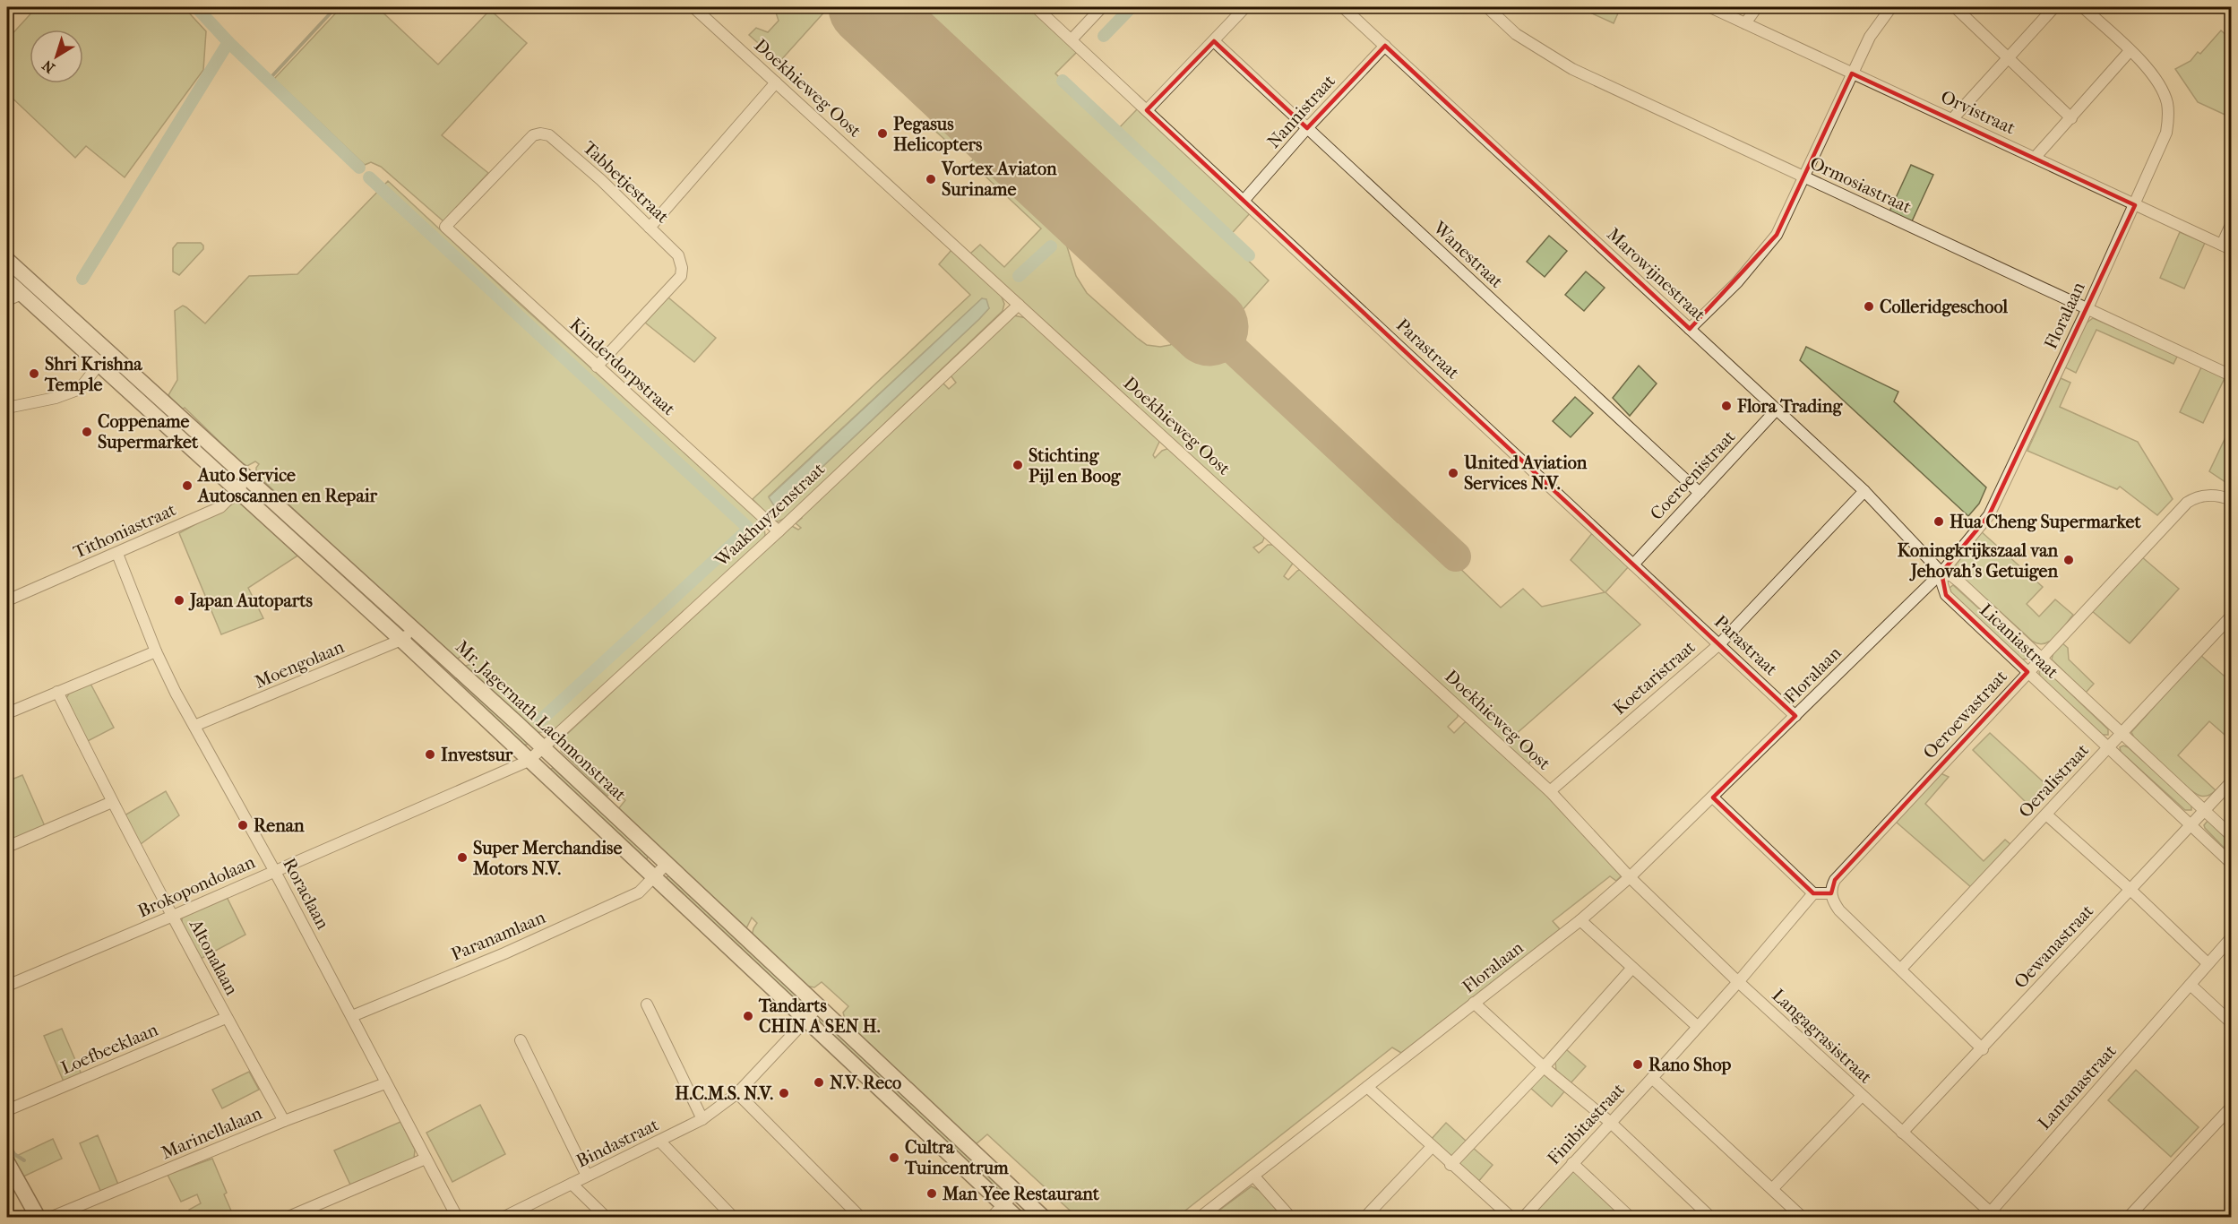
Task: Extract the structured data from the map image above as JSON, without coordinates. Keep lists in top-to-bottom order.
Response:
{
  "streets": {
    "main road": ["Mr. Jagernath Lachmonstraat"],
    "street": [
      "Doekhieweg Oost",
      "Nannistraat",
      "Orvistraat",
      "Tabbetjestraat",
      "Ormosiastraat",
      "Wanestraat",
      "Marowijnestraat",
      "Floralaan",
      "Parastraat",
      "Kinderdorpstraat",
      "Coeroenistraat",
      "Waakhuyzenstraat",
      "Tithoniastraat",
      "Licaniastraat",
      "Moengolaan",
      "Koetaristraat",
      "Oeroewastraat",
      "Oeralistraat",
      "Brokopondolaan",
      "Roraclaan",
      "Paranamlaan",
      "Oewanastraat",
      "Altonalaan",
      "Langagrasistraat",
      "Loefbeeklaan",
      "Lantanastraat",
      "Finibitastraat",
      "Marinellalaan",
      "Bindastraat"
    ]
  },
  "crossings": [
    ["Doekhieweg Oost", "Floralaan"],
    ["Doekhieweg Oost", "Waakhuyzenstraat"],
    ["Doekhieweg Oost", "Koetaristraat"],
    ["Doekhieweg Oost", "Langagrasistraat"],
    ["Nannistraat", "Wanestraat"],
    ["Nannistraat", "Marowijnestraat"],
    ["Nannistraat", "Parastraat"],
    ["Orvistraat", "Floralaan"],
    ["Tabbetjestraat", "Kinderdorpstraat"],
    ["Ormosiastraat", "Floralaan"],
    ["Wanestraat", "Coeroenistraat"],
    ["Marowijnestraat", "Floralaan"],
    ["Marowijnestraat", "Coeroenistraat"],
    ["Marowijnestraat", "Licaniastraat"],
    ["Marowijnestraat", "Koetaristraat"],
    ["Floralaan", "Parastraat"],
    ["Floralaan", "Licaniastraat"],
    ["Floralaan", "Langagrasistraat"],
    ["Parastraat", "Coeroenistraat"],
    ["Parastraat", "Koetaristraat"],
    ["Kinderdorpstraat", "Waakhuyzenstraat"],
    ["Waakhuyzenstraat", "Mr. Jagernath Lachmonstraat"],
    ["Waakhuyzenstraat", "Brokopondolaan"],
    ["Tithoniastraat", "Mr. Jagernath Lachmonstraat"],
    ["Tithoniastraat", "Roraclaan"],
    ["Licaniastraat", "Oeroewastraat"],
    ["Licaniastraat", "Oeralistraat"],
    ["Licaniastraat", "Oewanastraat"],
    ["Moengolaan", "Mr. Jagernath Lachmonstraat"],
    ["Moengolaan", "Roraclaan"],
    ["Mr. Jagernath Lachmonstraat", "Brokopondolaan"],
    ["Mr. Jagernath Lachmonstraat", "Paranamlaan"],
    ["Mr. Jagernath Lachmonstraat", "Bindastraat"],
    ["Brokopondolaan", "Roraclaan"],
    ["Brokopondolaan", "Altonalaan"],
    ["Roraclaan", "Paranamlaan"],
    ["Roraclaan", "Marinellalaan"],
    ["Oewanastraat", "Langagrasistraat"],
    ["Altonalaan", "Loefbeeklaan"],
    ["Altonalaan", "Marinellalaan"],
    ["Langagrasistraat", "Lantanastraat"],
    ["Langagrasistraat", "Finibitastraat"]
  ],
  "places": [
    "Pegasus Helicopters",
    "Vortex Aviaton Suriname",
    "Colleridgeschool",
    "Shri Krishna Temple",
    "Flora Trading",
    "Coppename Supermarket",
    "Stichting Pijl en Boog",
    "United Aviation Services N.V.",
    "Auto Service Autoscannen en Repair",
    "Hua Cheng Supermarket",
    "Koningkrijkszaal van Jehovah's Getuigen",
    "Japan Autoparts",
    "Investsur",
    "Renan",
    "Super Merchandise Motors N.V.",
    "Tandarts CHIN A SEN H.",
    "Rano Shop",
    "N.V. Reco",
    "H.C.M.S. N.V.",
    "Cultra Tuincentrum",
    "Man Yee Restaurant"
  ],
  "north": "bottom left"
}
